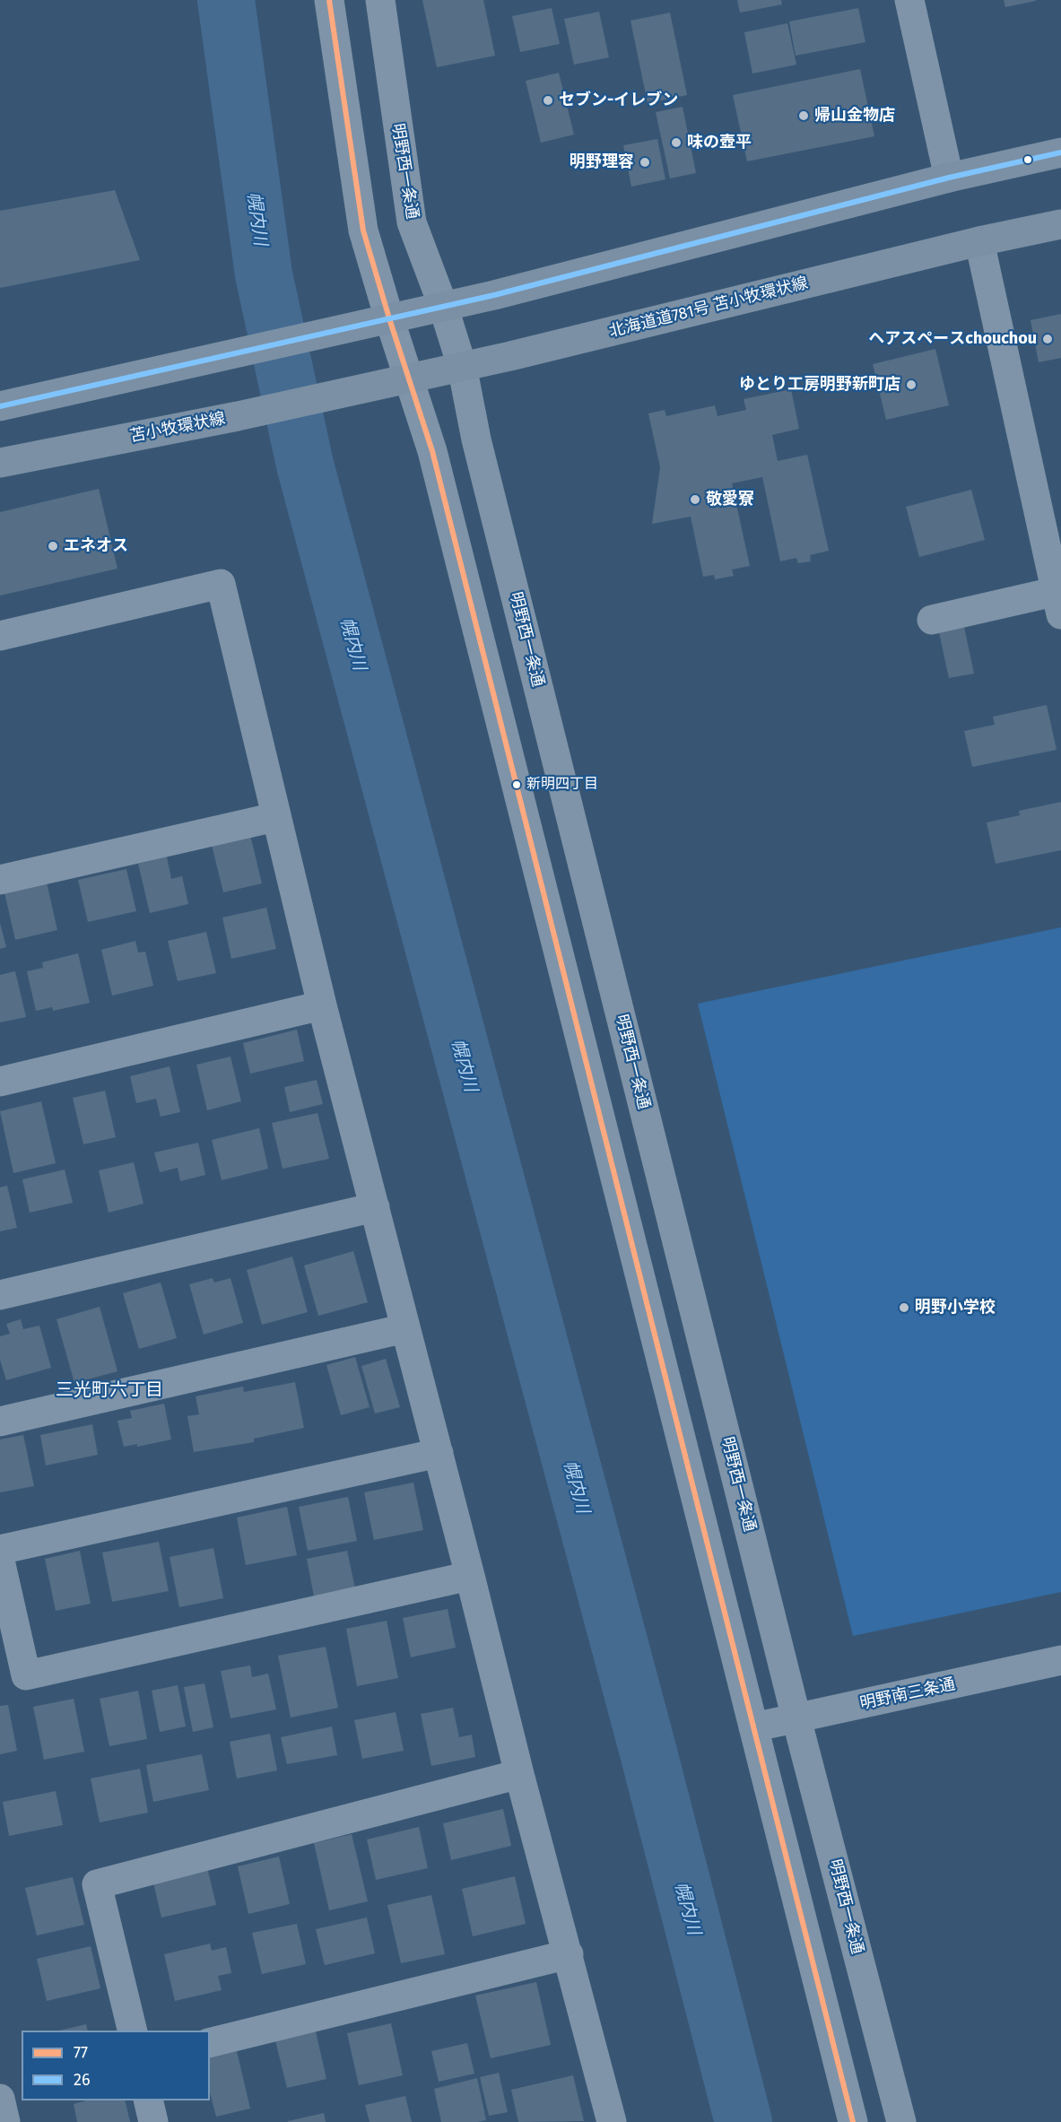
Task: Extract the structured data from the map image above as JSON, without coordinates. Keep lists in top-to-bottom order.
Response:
{
  "streets": {
    "main road": ["北海道道781号 苫小牧環状線", "苫小牧環状線"],
    "street": ["明野西一条通", "明野南三条通"]
  },
  "crossings": [
    ["明野西一条通", "北海道道781号 苫小牧環状線"],
    ["明野西一条通", "明野南三条通"],
    ["北海道道781号 苫小牧環状線", "苫小牧環状線"]
  ],
  "districts": ["三光町六丁目"],
  "water": ["幌内川"],
  "places": [
    "セブン-イレブン",
    "帰山金物店",
    "味の壺平",
    "明野理容",
    "ヘアスペースchouchou",
    "ゆとり工房明野新町店",
    "敬愛寮",
    "エネオス",
    "新明四丁目",
    "明野小学校"
  ],
  "lines": ["transit line 77", "transit line 26"],
  "legend": ["77", "26"]
}
